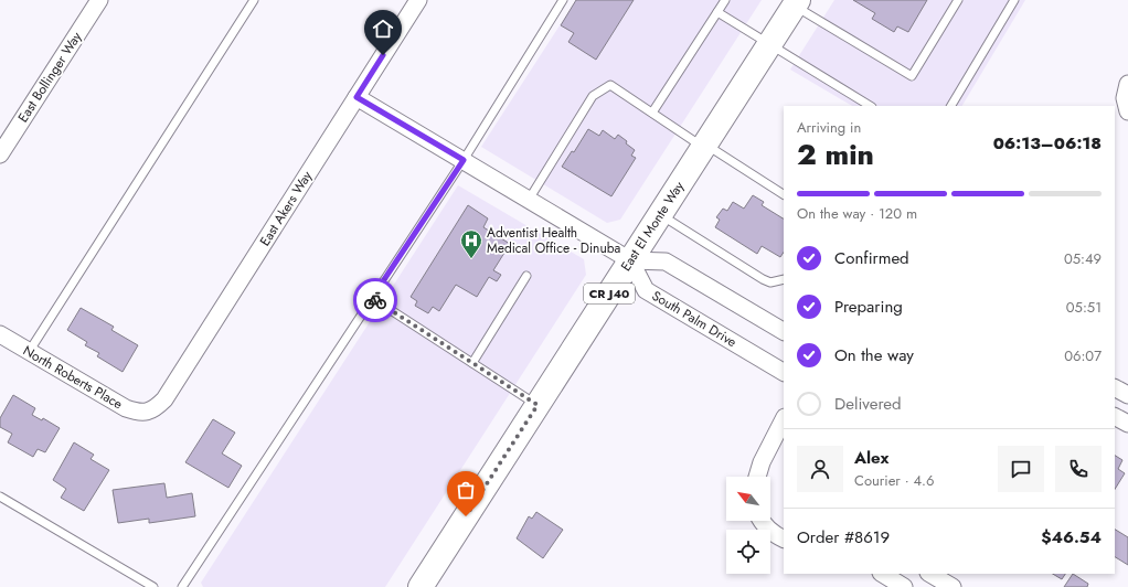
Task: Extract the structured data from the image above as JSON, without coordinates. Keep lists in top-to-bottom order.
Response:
{
  "streets": {
    "main road": ["East El Monte Way", "CR J40"],
    "street": [
      "East Bollinger Way",
      "East Akers Way",
      "South Palm Drive",
      "North Roberts Place"
    ]
  },
  "crossings": [
    ["East Akers Way", "North Roberts Place"],
    ["East El Monte Way", "South Palm Drive"]
  ],
  "places": {
    "hospital": ["Adventist Health Medical Office - Dinuba"]
  },
  "north": "top left",
  "page": {
    "heading": ["2 min", "Arriving in", "06:13–06:18"],
    "panel": [
      "Alex",
      "Courier · 4.6",
      "Order #8619",
      "$46.54"
    ],
    "bar": "On the way · 120 m",
    "list": [
      ["Confirmed", "05:49"],
      ["Preparing", "05:51"],
      ["On the way", "06:07"],
      "Delivered"
    ]
  }
}
